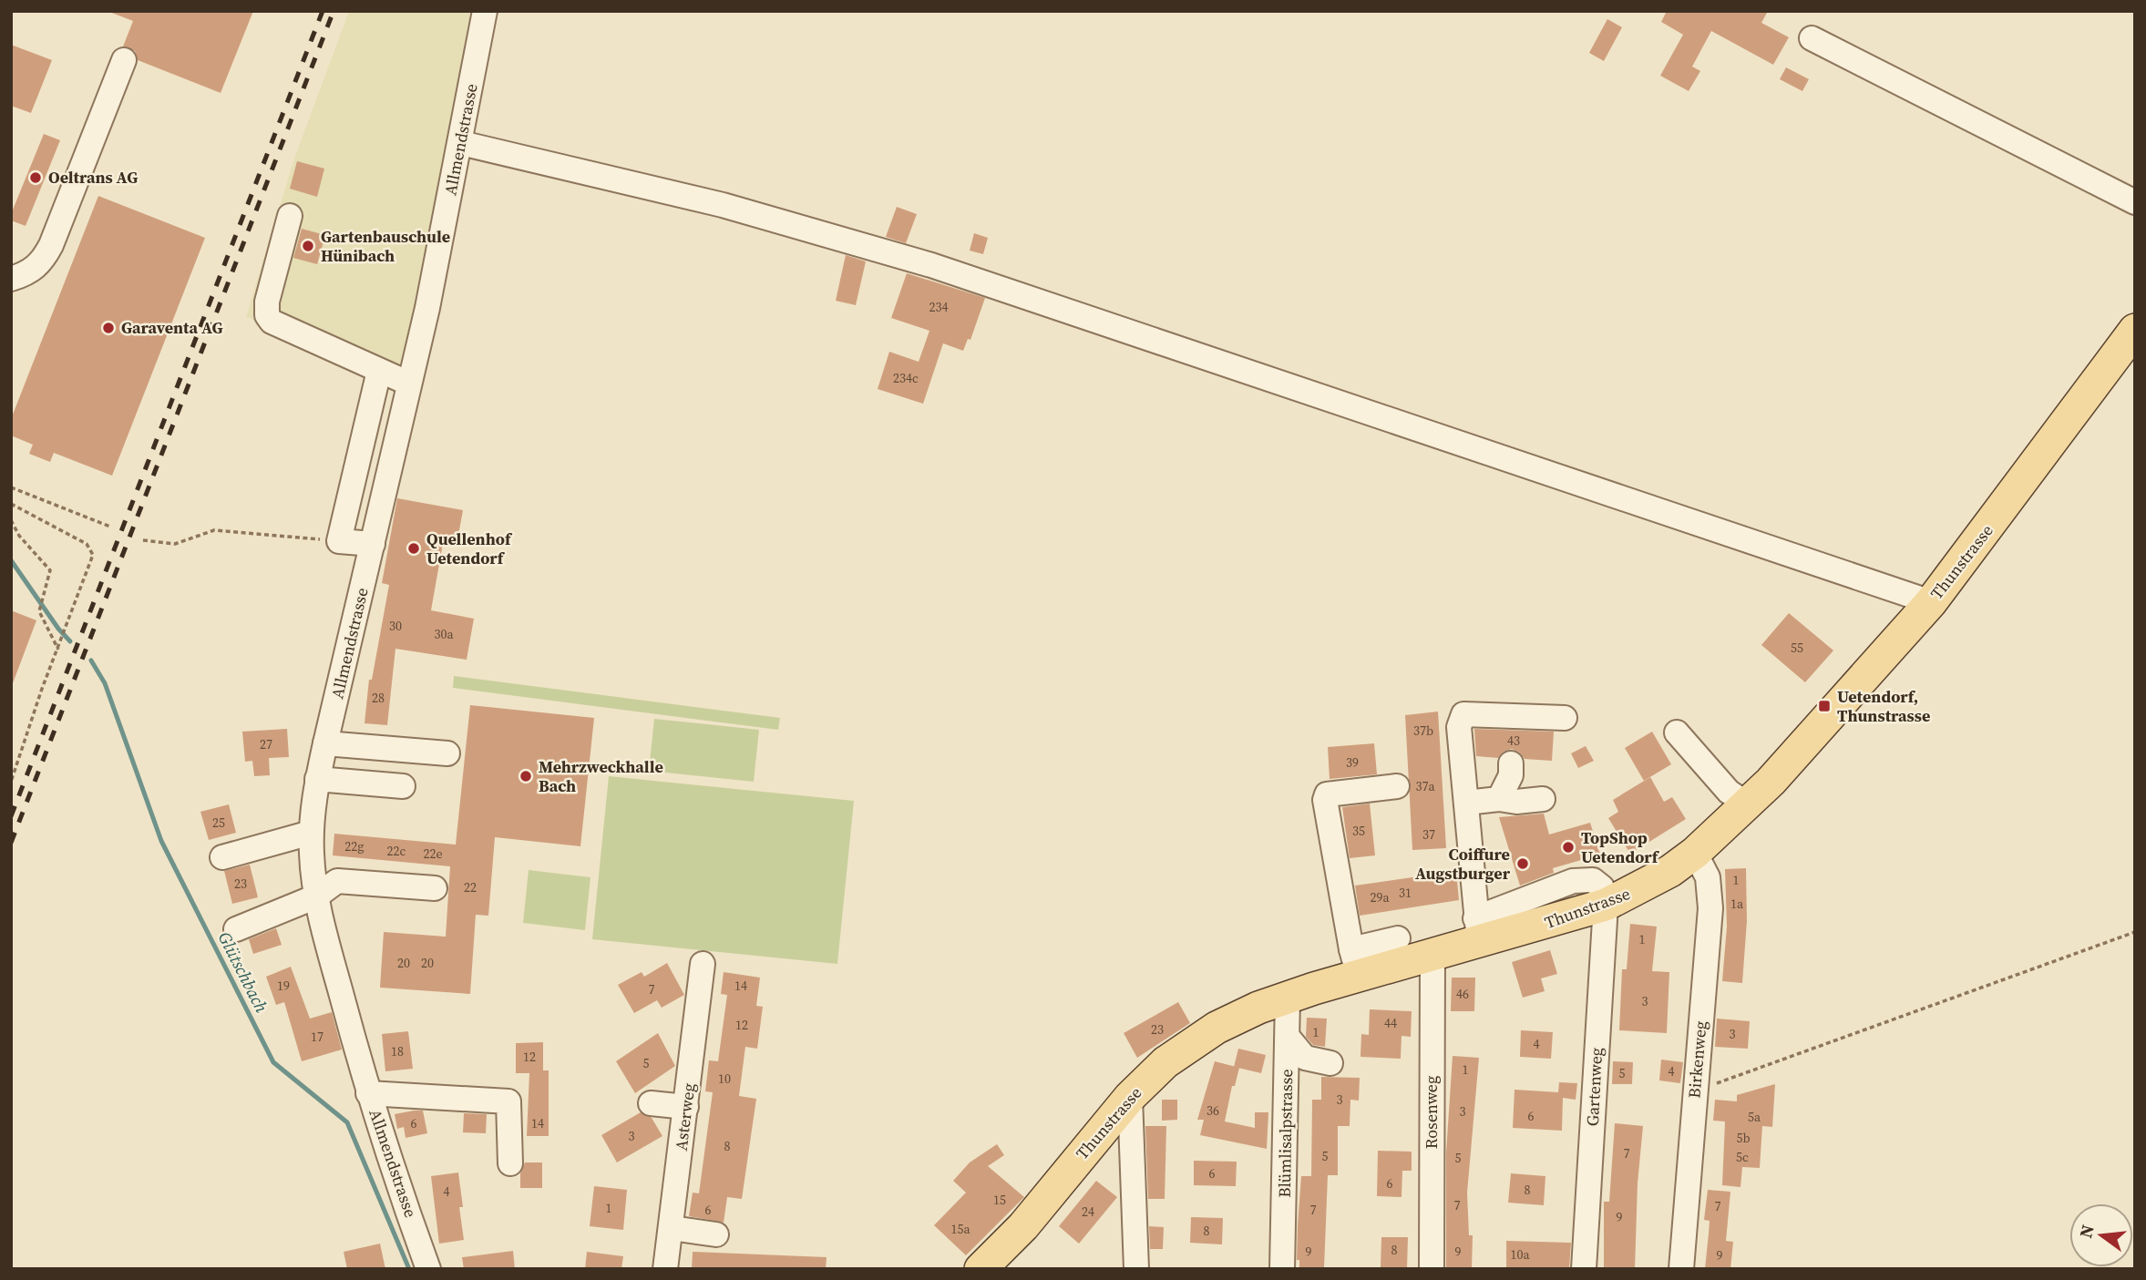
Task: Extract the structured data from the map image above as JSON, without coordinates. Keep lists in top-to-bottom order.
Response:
{
  "streets": {
    "main road": ["Thunstrasse"],
    "street": [
      "Allmendstrasse",
      "Birkenweg",
      "Gartenweg",
      "Rosenweg",
      "Asterweg",
      "Blümlisalpstrasse"
    ]
  },
  "crossings": [
    ["Thunstrasse", "Birkenweg"],
    ["Thunstrasse", "Gartenweg"],
    ["Thunstrasse", "Rosenweg"],
    ["Thunstrasse", "Blümlisalpstrasse"]
  ],
  "water": ["Glütschbach"],
  "places": {
    "other": [
      "Oeltrans AG",
      "Gartenbauschule Hünibach",
      "Garaventa AG",
      "Quellenhof Uetendorf",
      "Mehrzweckhalle Bach",
      "TopShop Uetendorf",
      "Coiffure Augstburger"
    ],
    "transit": ["Uetendorf, Thunstrasse"]
  },
  "house_numbers": [
    "234",
    "234c",
    "30",
    "30a",
    "55",
    "28",
    "37b",
    "43",
    "27",
    "39",
    "37a",
    "25",
    "35",
    "37",
    "22g",
    "22c",
    "22e",
    "1",
    "23",
    "22",
    "31",
    "29a",
    "1a",
    "1",
    "20",
    "20",
    "19",
    "14",
    "7",
    "46",
    "3",
    "44",
    "12",
    "23",
    "1",
    "3",
    "17",
    "4",
    "18",
    "12",
    "5",
    "1",
    "4",
    "5",
    "10",
    "3",
    "36",
    "3",
    "6",
    "5a",
    "6",
    "14",
    "3",
    "5b",
    "8",
    "7",
    "5",
    "5c",
    "5",
    "6",
    "6",
    "8",
    "4",
    "15",
    "7",
    "7",
    "1",
    "6",
    "7",
    "24",
    "9",
    "15a",
    "8",
    "8",
    "9",
    "9",
    "10a",
    "9"
  ],
  "north": "left"
}
